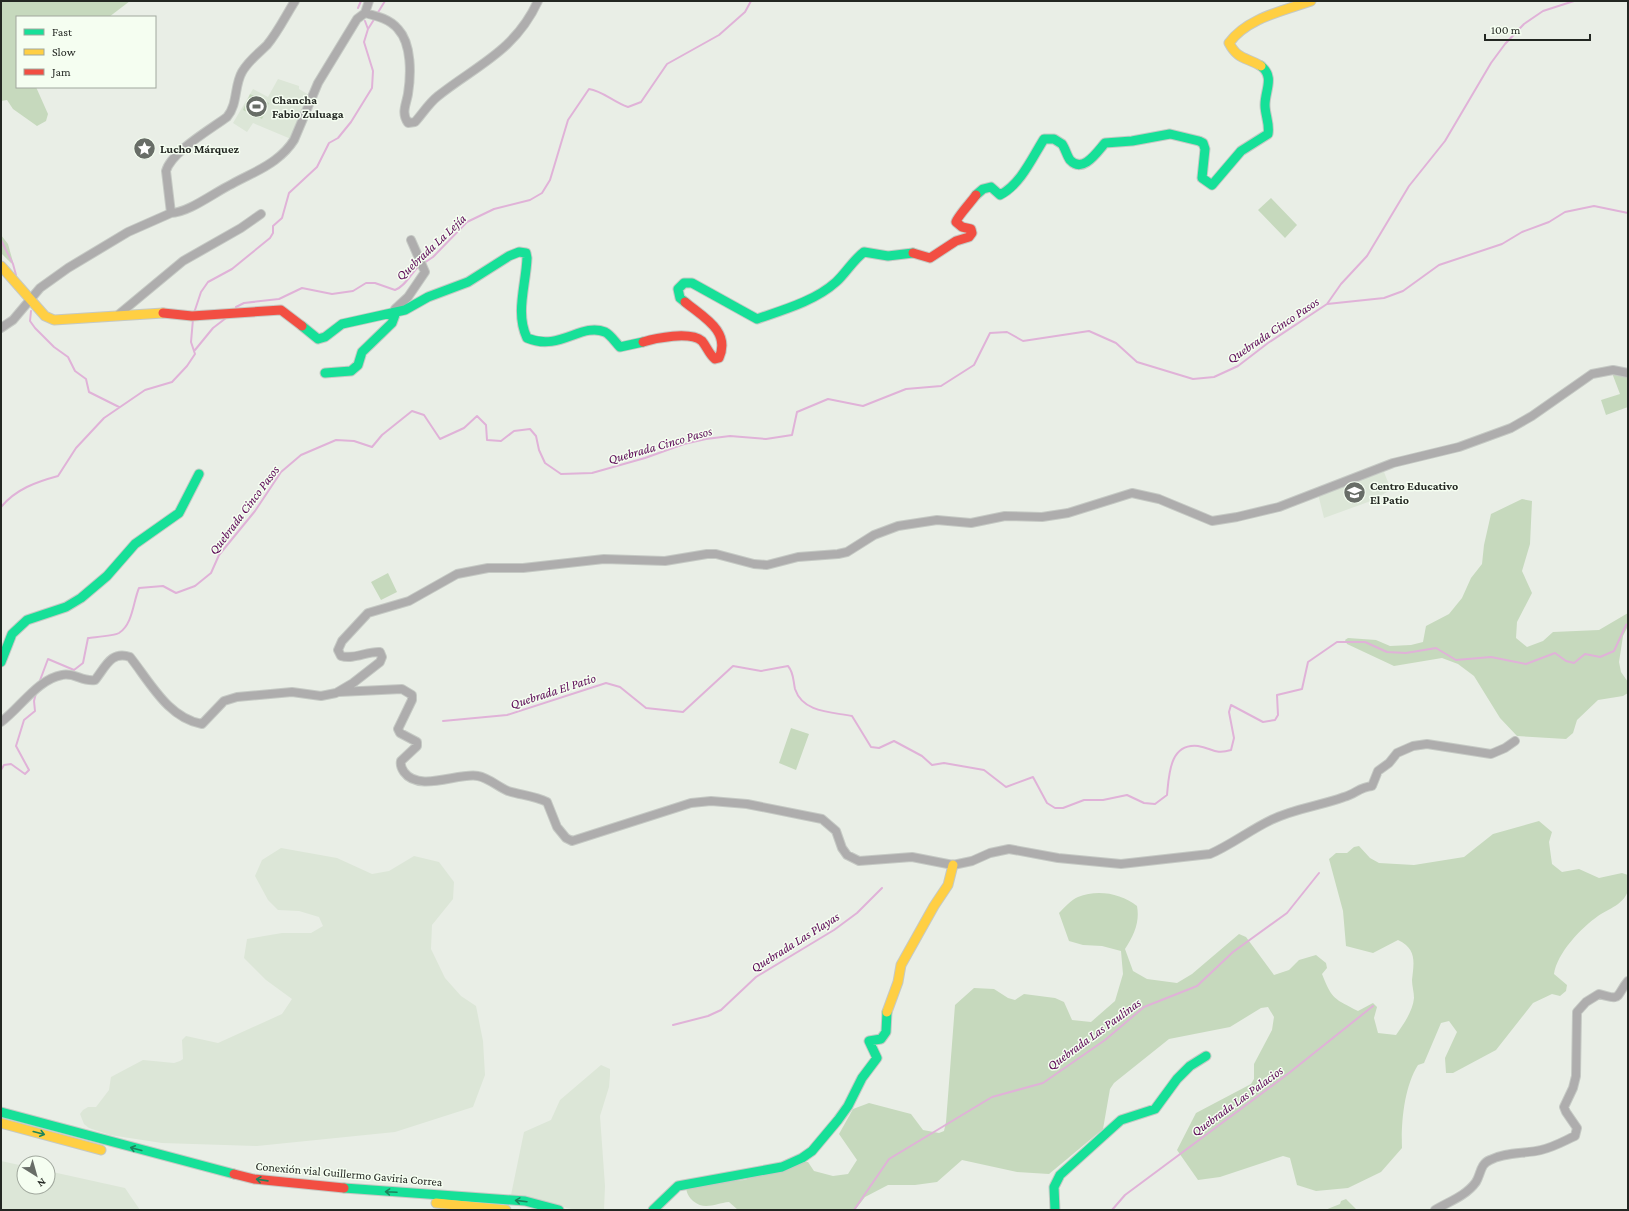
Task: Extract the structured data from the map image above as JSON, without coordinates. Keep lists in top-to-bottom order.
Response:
{
  "streets": {
    "main road": ["Conexión vial Guillermo Gaviria Correa"]
  },
  "water": [
    "Quebrada La Lejía",
    "Quebrada Cinco Pasos",
    "Quebrada El Patio",
    "Quebrada Las Playas",
    "Quebrada Las Paulinas",
    "Quebrada Las Palacios"
  ],
  "places": {
    "sports": ["Chancha Fabio Zuluaga"],
    "place": ["Lucho Márquez"],
    "school or university": ["Centro Educativo El Patio"]
  },
  "legend": ["Fast", "Slow", "Jam"],
  "scale_bar": "100 m",
  "north": "bottom right"
}
